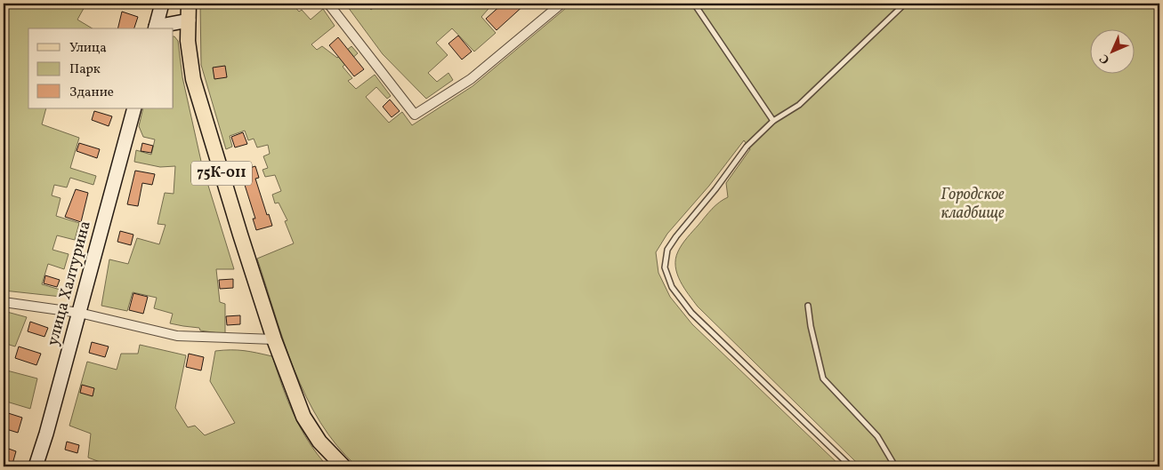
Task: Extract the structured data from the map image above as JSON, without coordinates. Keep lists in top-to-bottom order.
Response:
{
  "streets": {
    "main road": ["75К-011"],
    "street": ["улица Халтурина"]
  },
  "parks": ["Городское кладбище"],
  "legend": ["Улица", "Парк", "Здание"],
  "north": "bottom left"
}
